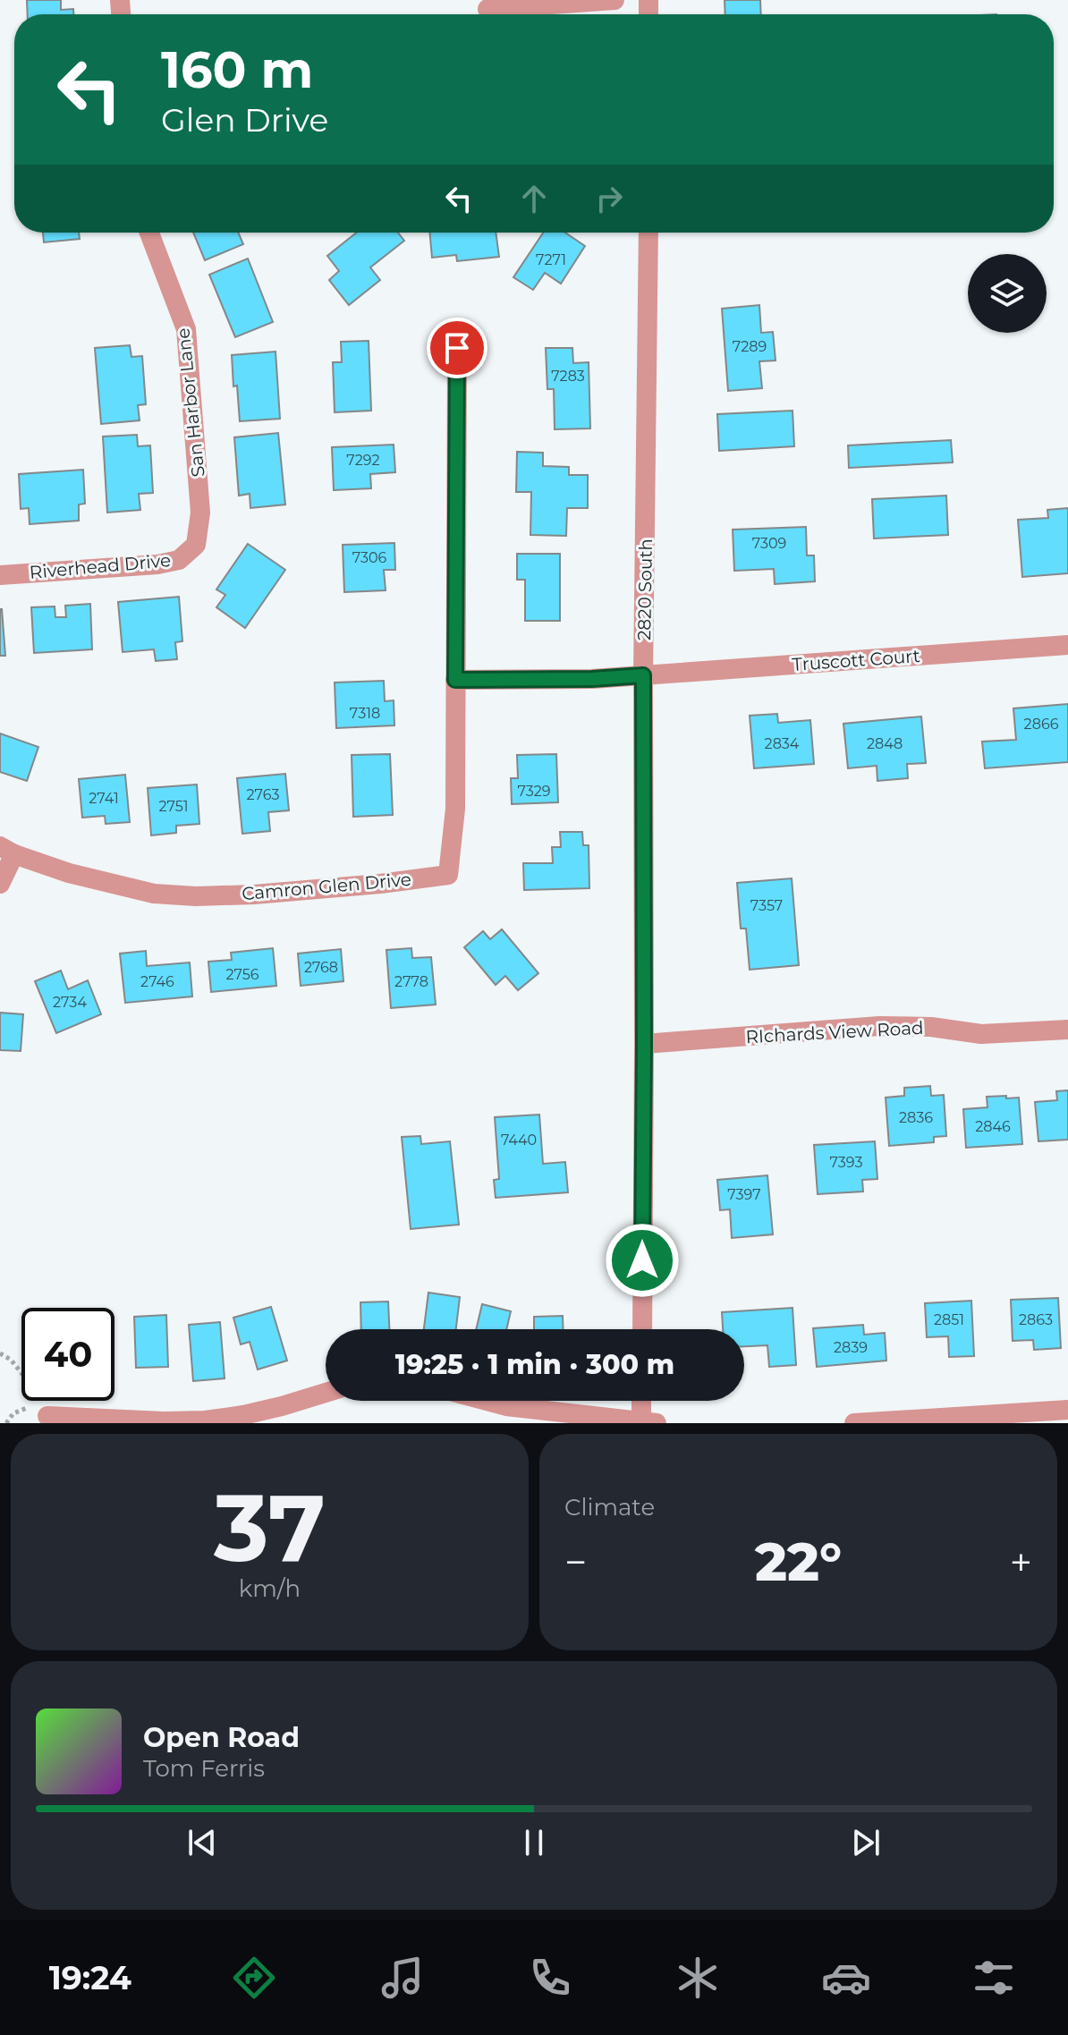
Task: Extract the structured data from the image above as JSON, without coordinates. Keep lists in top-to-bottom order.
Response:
{
  "streets": {
    "street": [
      "San Harbor Lane",
      "Riverhead Drive",
      "2820 South",
      "Truscott Court",
      "Camron Glen Drive",
      "RIchards View Road"
    ]
  },
  "crossings": [
    ["San Harbor Lane", "Riverhead Drive"],
    ["2820 South", "Truscott Court"],
    ["2820 South", "RIchards View Road"],
    ["Truscott Court", "Camron Glen Drive"]
  ],
  "house_numbers": [
    "7271",
    "7289",
    "7283",
    "7292",
    "7309",
    "7306",
    "7318",
    "2866",
    "2834",
    "2848",
    "7329",
    "2763",
    "2741",
    "2751",
    "7357",
    "2768",
    "2756",
    "2746",
    "2778",
    "2734",
    "2836",
    "2846",
    "7440",
    "7393",
    "7397",
    "2851",
    "2863",
    "2839"
  ],
  "page": {
    "turn": ["160 m", "Glen Drive"],
    "limit": "40",
    "trip": "19:25 · 1 min · 300 m",
    "tile": [
      ["37", "km/h"],
      "Climate"
    ],
    "heat": ["−", "22°", "+"],
    "song": ["Open Road", "Tom Ferris"],
    "tabs": "19:24"
  }
}
